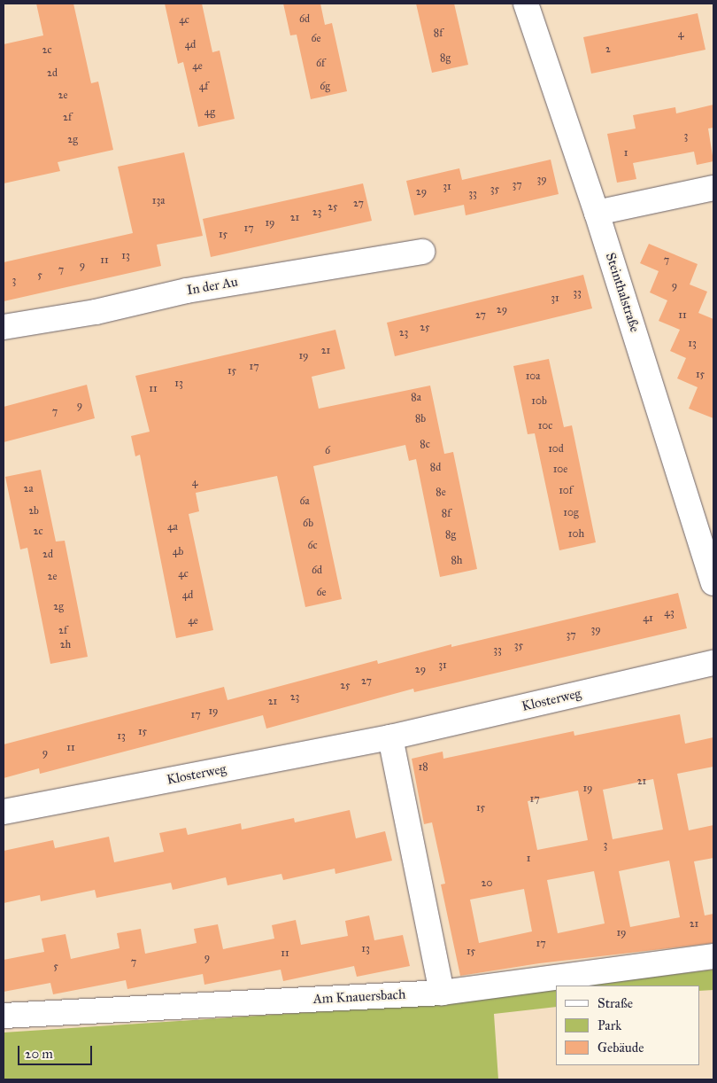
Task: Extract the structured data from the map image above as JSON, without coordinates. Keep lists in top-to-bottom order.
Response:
{
  "streets": {
    "street": [
      "In der Au",
      "Steinthalstraße",
      "Klosterweg",
      "Am Knauersbach"
    ]
  },
  "house_numbers": [
    "6d",
    "4c",
    "8f",
    "4",
    "6e",
    "4d",
    "2",
    "2c",
    "8g",
    "6f",
    "4e",
    "2d",
    "4f",
    "6g",
    "2e",
    "4g",
    "2f",
    "3",
    "2g",
    "1",
    "39",
    "37",
    "31",
    "35",
    "29",
    "33",
    "13a",
    "27",
    "25",
    "23",
    "21",
    "19",
    "17",
    "15",
    "13",
    "11",
    "7",
    "9",
    "7",
    "5",
    "3",
    "9",
    "33",
    "31",
    "29",
    "27",
    "11",
    "25",
    "23",
    "13",
    "21",
    "19",
    "17",
    "15",
    "15",
    "10a",
    "13",
    "11",
    "8a",
    "10b",
    "9",
    "7",
    "8b",
    "10c",
    "8c",
    "10d",
    "6",
    "8d",
    "10e",
    "4",
    "2a",
    "10f",
    "8e",
    "6a",
    "2b",
    "10g",
    "8f",
    "6b",
    "4a",
    "2c",
    "10h",
    "8g",
    "6c",
    "4b",
    "2d",
    "8h",
    "6d",
    "4c",
    "2e",
    "6e",
    "4d",
    "2g",
    "43",
    "41",
    "4e",
    "39",
    "2f",
    "37",
    "2h",
    "35",
    "33",
    "31",
    "29",
    "27",
    "25",
    "23",
    "21",
    "19",
    "17",
    "15",
    "13",
    "11",
    "9",
    "18",
    "21",
    "19",
    "17",
    "15",
    "3",
    "1",
    "20",
    "21",
    "19",
    "17",
    "13",
    "15",
    "11",
    "9",
    "7",
    "5"
  ],
  "legend": ["Straße", "Park", "Gebäude"],
  "scale_bar": "20 m"
}
